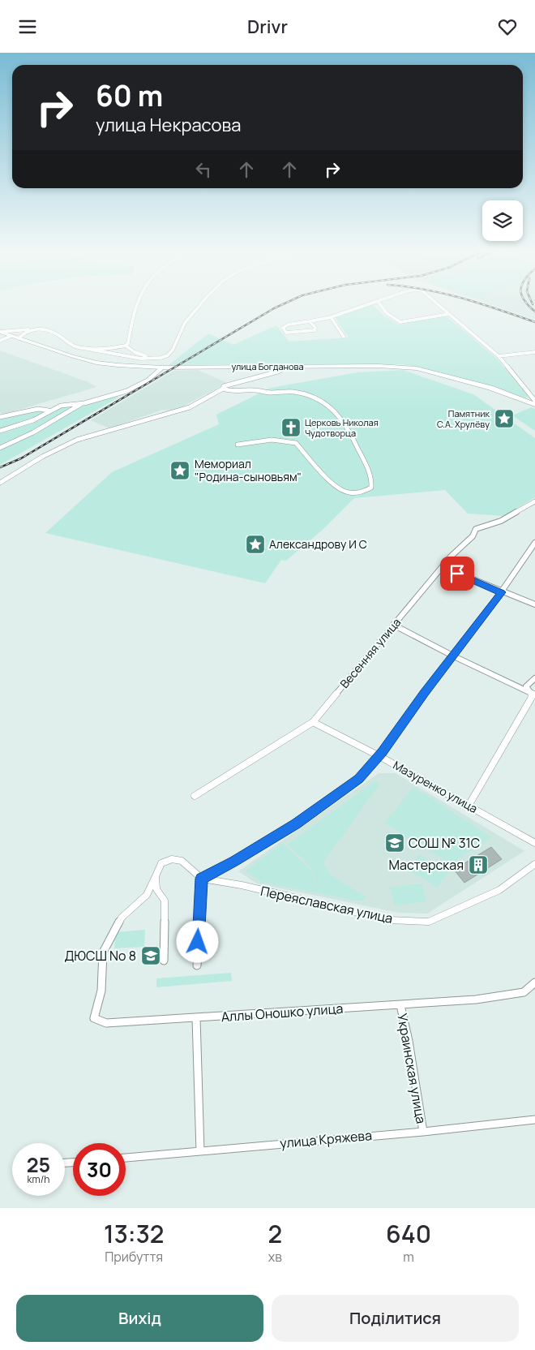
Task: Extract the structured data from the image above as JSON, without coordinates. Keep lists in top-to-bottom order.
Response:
{
  "streets": {
    "main road": ["улица Богданова"],
    "street": [
      "Весенняя улица",
      "Мазуренко улица",
      "Переяславская улица",
      "Аллы Оношко улица",
      "Украинская улица",
      "улица Кряжева"
    ]
  },
  "crossings": [
    ["Весенняя улица", "Мазуренко улица"],
    ["Аллы Оношко улица", "Украинская улица"],
    ["Украинская улица", "улица Кряжева"]
  ],
  "places": {
    "place": ["Памятник С.А. Хрулёву", "Мемориал \"Родина-сыновьям\"", "Александрову И С"],
    "church": ["Церковь Николая Чудотворца"],
    "school or university": ["СОШ № 31С", "ДЮСШ No 8"],
    "building": ["Мастерская"]
  },
  "page": {
    "header": "Drivr",
    "turn": ["60 m", "улица Некрасова"],
    "speed": "25 km/h",
    "limit": "30",
    "eta": [
      "13:32",
      "Прибуття",
      "2",
      "хв",
      "640",
      "m"
    ],
    "buttons": ["Вихід", "Поділитися"]
  }
}
